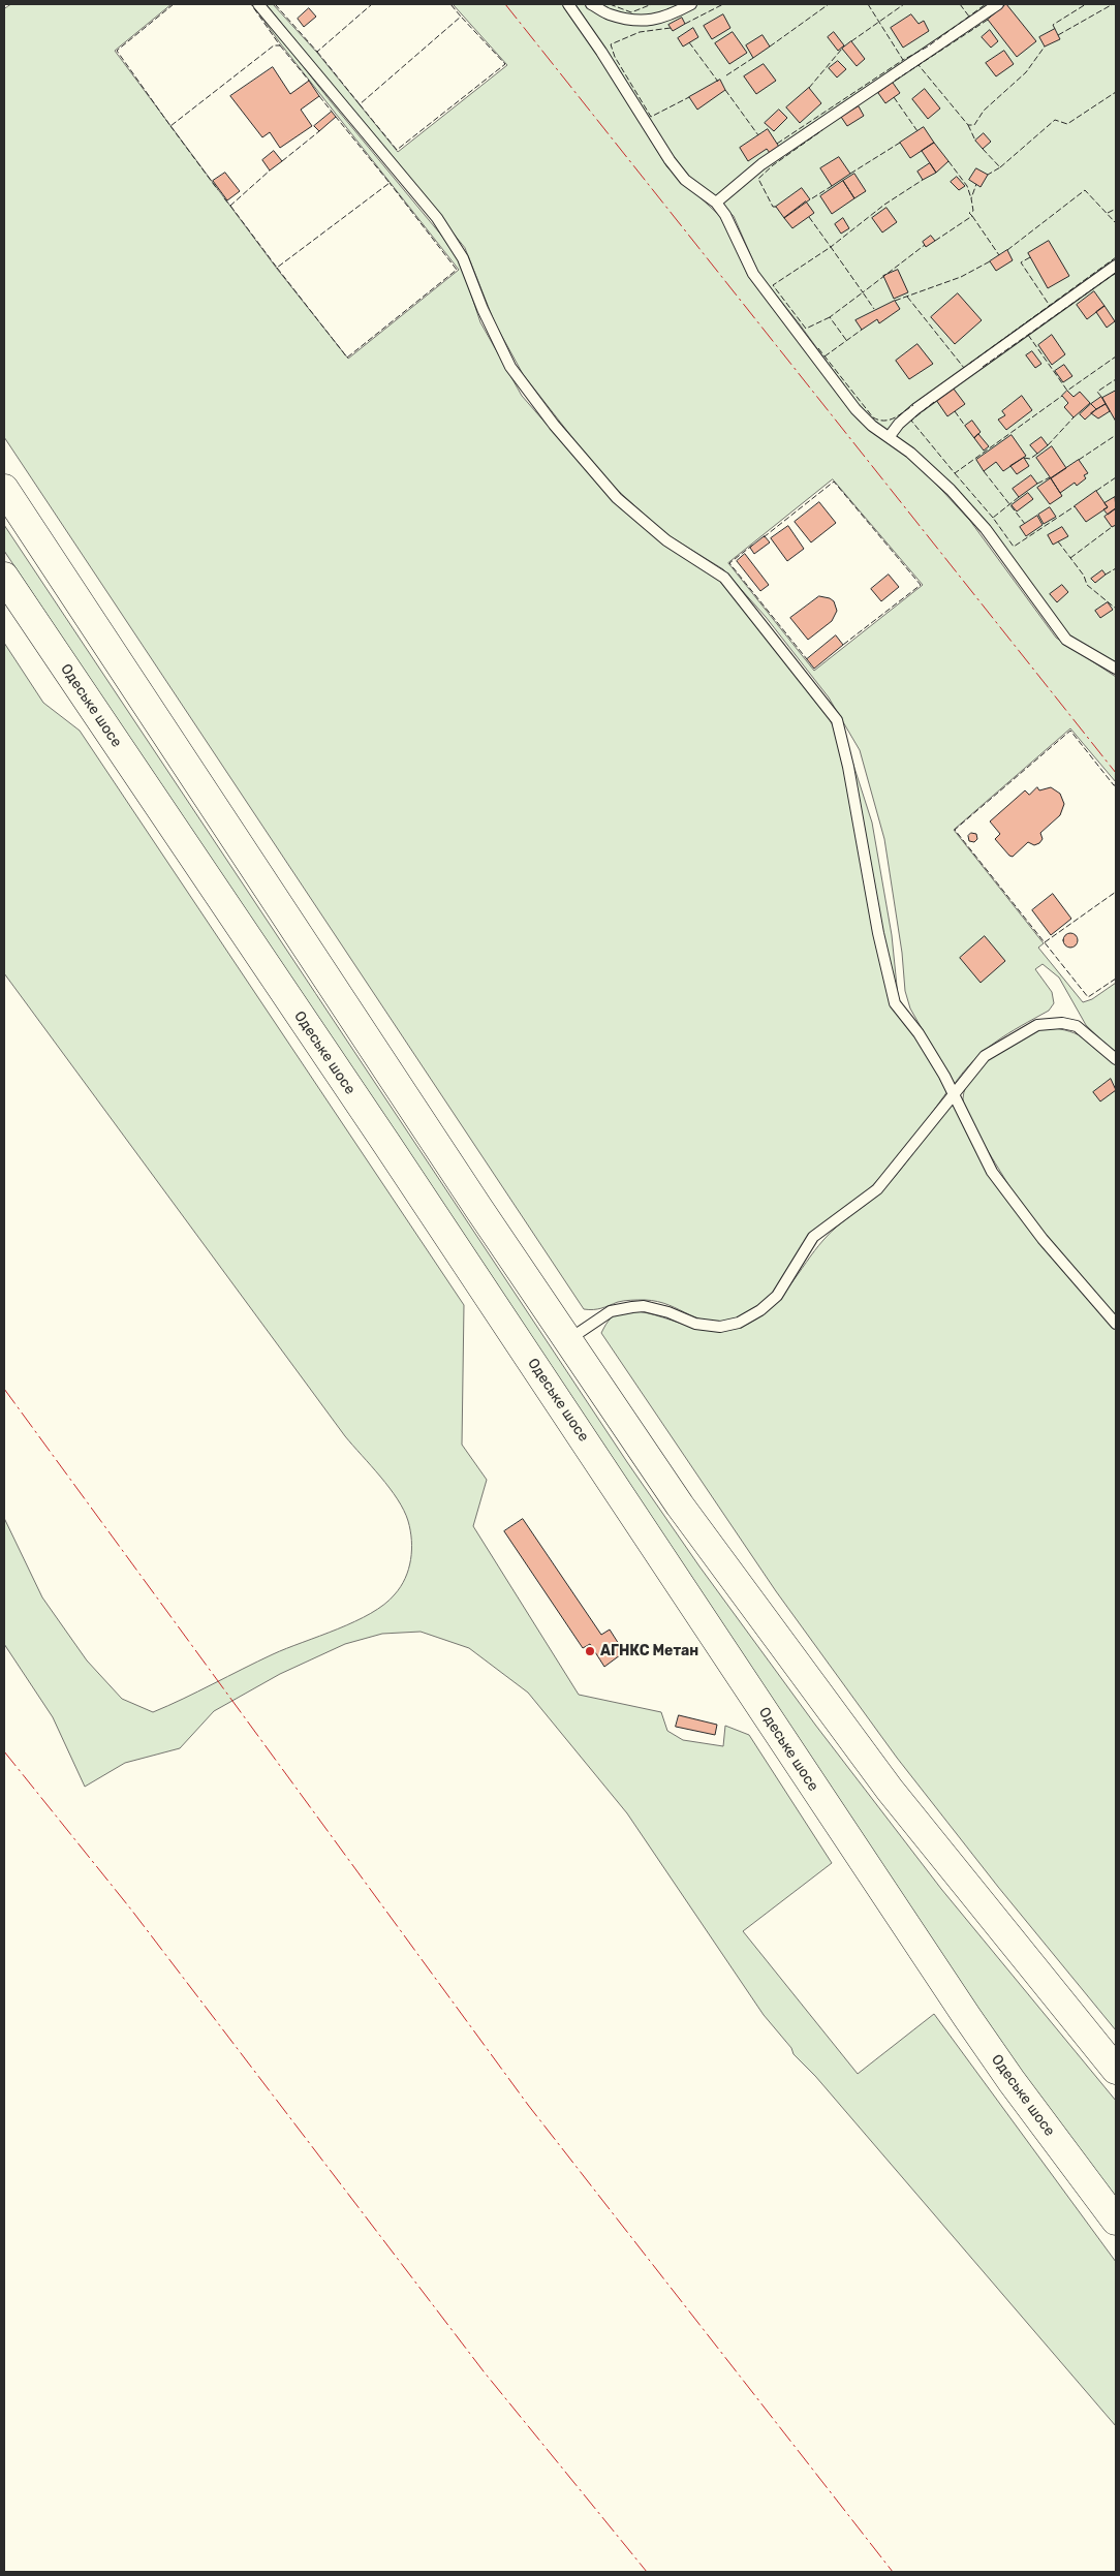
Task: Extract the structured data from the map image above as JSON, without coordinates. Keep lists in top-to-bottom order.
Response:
{
  "streets": {
    "highway": ["Одеське шосе"]
  },
  "places": ["АГНКС Метан"]
}
